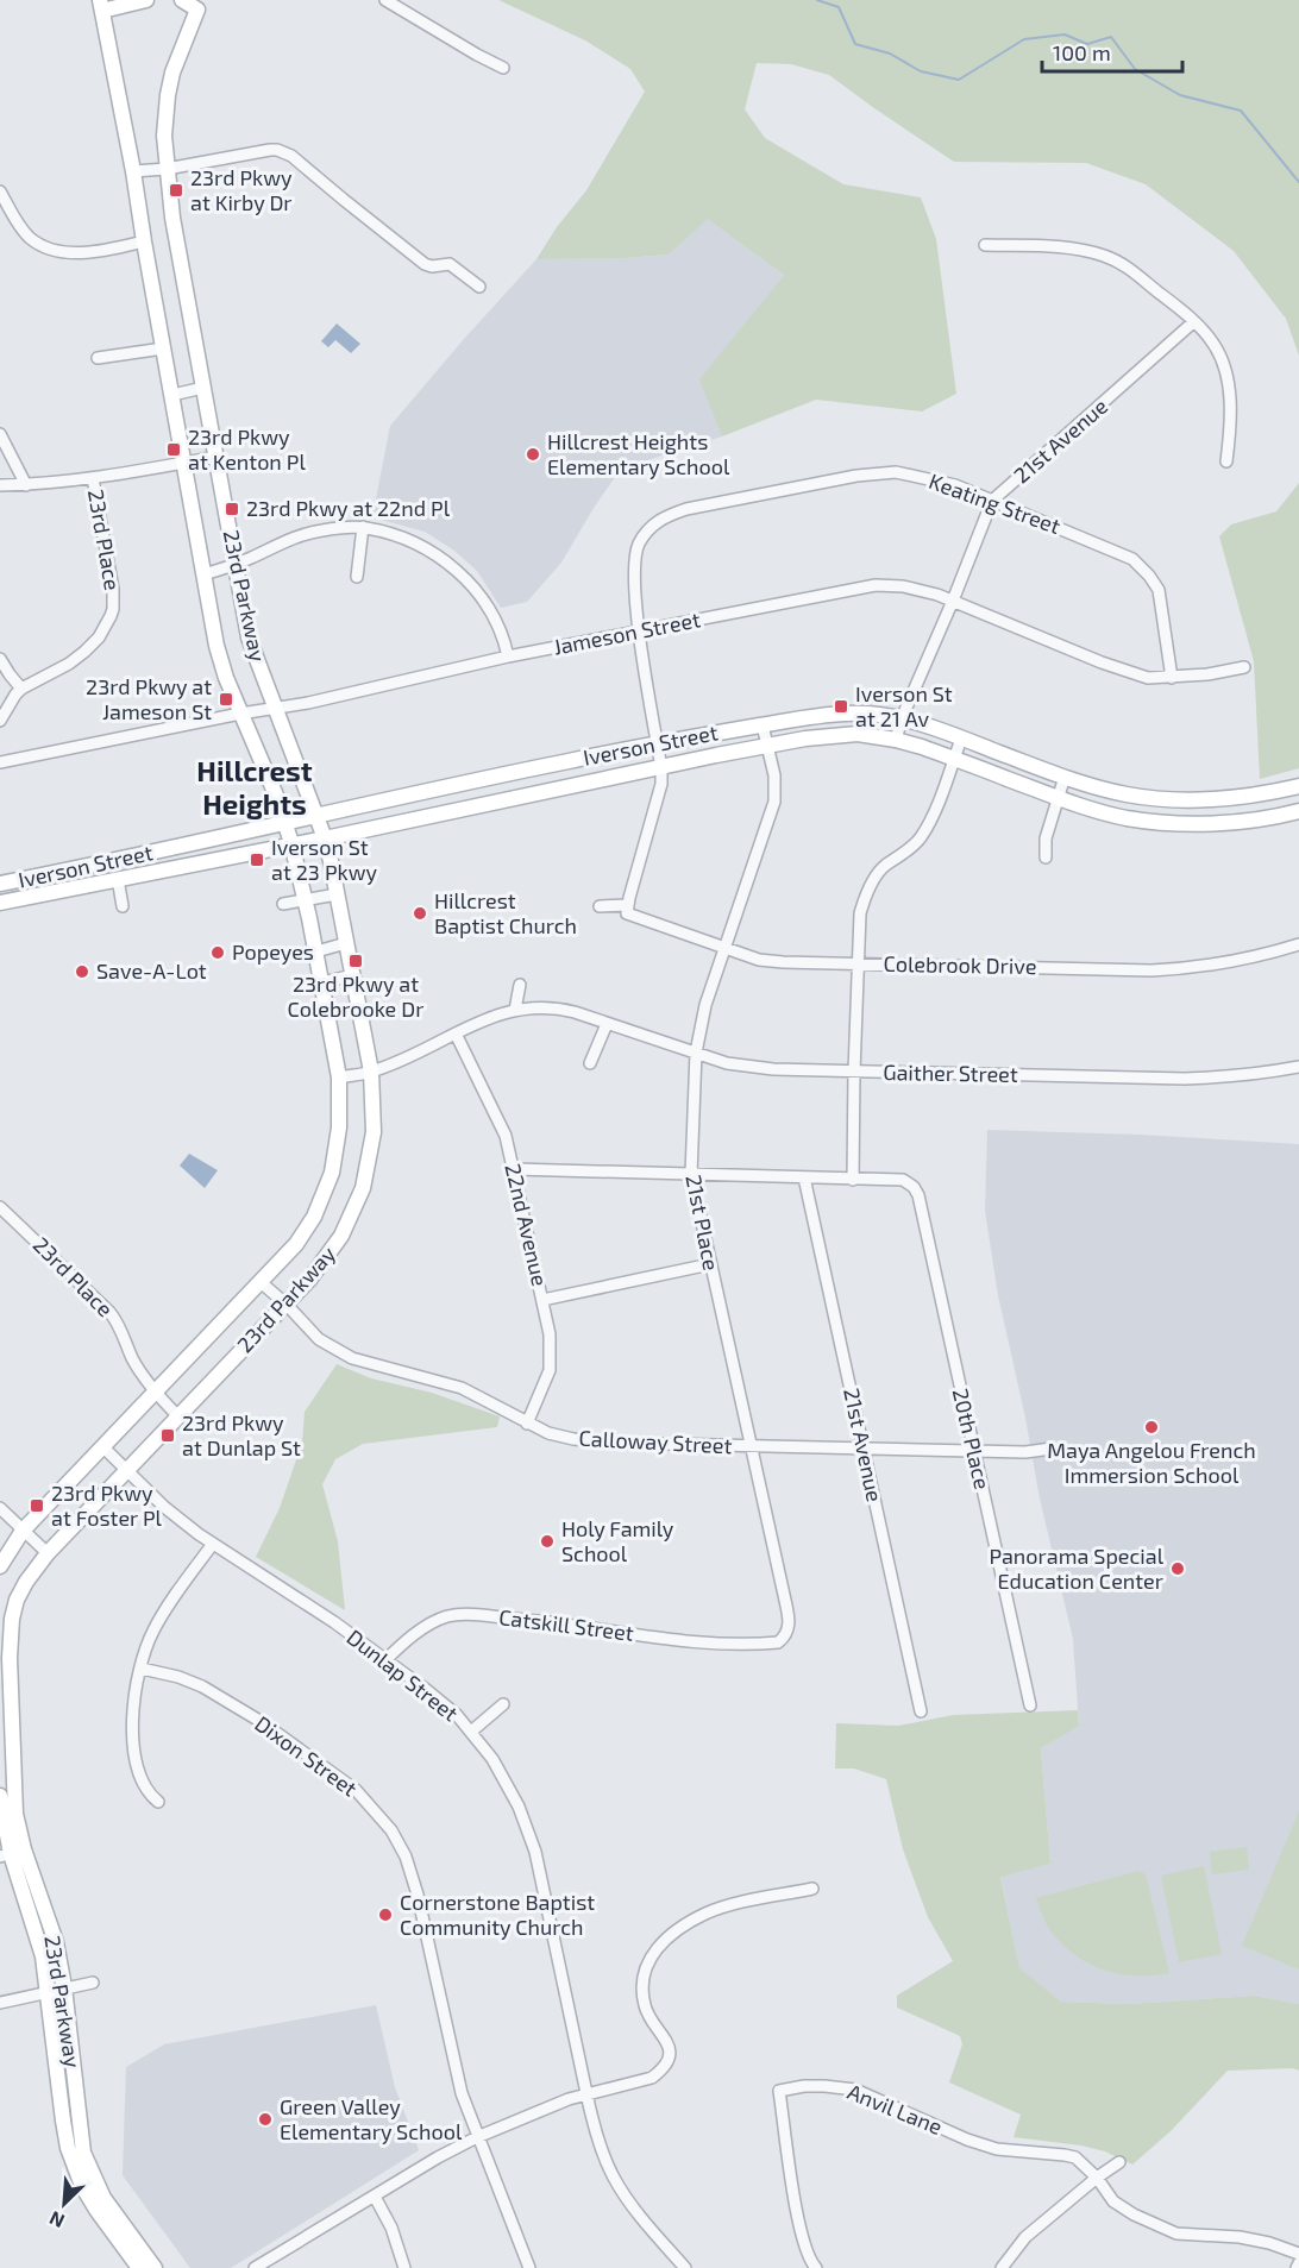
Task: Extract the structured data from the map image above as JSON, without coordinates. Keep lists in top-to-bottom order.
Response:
{
  "streets": {
    "street": [
      "21st Avenue",
      "Keating Street",
      "23rd Place",
      "23rd Parkway",
      "Jameson Street",
      "Iverson Street",
      "Colebrook Drive",
      "Gaither Street",
      "21st Place",
      "22nd Avenue",
      "20th Place",
      "Calloway Street",
      "Catskill Street",
      "Dunlap Street",
      "Dixon Street",
      "Anvil Lane"
    ]
  },
  "crossings": [
    ["21st Avenue", "Keating Street"],
    ["21st Avenue", "Jameson Street"],
    ["21st Avenue", "Iverson Street"],
    ["21st Avenue", "Calloway Street"],
    ["Keating Street", "Jameson Street"],
    ["23rd Place", "23rd Parkway"],
    ["23rd Parkway", "Jameson Street"],
    ["23rd Parkway", "Iverson Street"],
    ["23rd Parkway", "Gaither Street"],
    ["23rd Parkway", "Calloway Street"],
    ["23rd Parkway", "Dunlap Street"],
    ["Iverson Street", "21st Place"],
    ["Colebrook Drive", "21st Place"],
    ["Gaither Street", "21st Place"],
    ["Gaither Street", "22nd Avenue"],
    ["21st Place", "Calloway Street"],
    ["21st Place", "Catskill Street"],
    ["22nd Avenue", "Calloway Street"],
    ["20th Place", "Calloway Street"],
    ["Catskill Street", "Dunlap Street"]
  ],
  "districts": ["Hillcrest Heights"],
  "places": {
    "transit": [
      "23rd Pkwy at Kirby Dr",
      "23rd Pkwy at Kenton Pl",
      "23rd Pkwy at 22nd Pl",
      "23rd Pkwy at Jameson St",
      "Iverson St at 21 Av",
      "Iverson St at 23 Pkwy",
      "23rd Pkwy at Colebrooke Dr",
      "23rd Pkwy at Dunlap St",
      "23rd Pkwy at Foster Pl"
    ],
    "other": [
      "Hillcrest Heights Elementary School",
      "Hillcrest Baptist Church",
      "Popeyes",
      "Save-A-Lot",
      "Maya Angelou French Immersion School",
      "Holy Family School",
      "Panorama Special Education Center",
      "Cornerstone Baptist Community Church",
      "Green Valley Elementary School"
    ]
  },
  "scale_bar": "100 m",
  "north": "bottom left"
}
